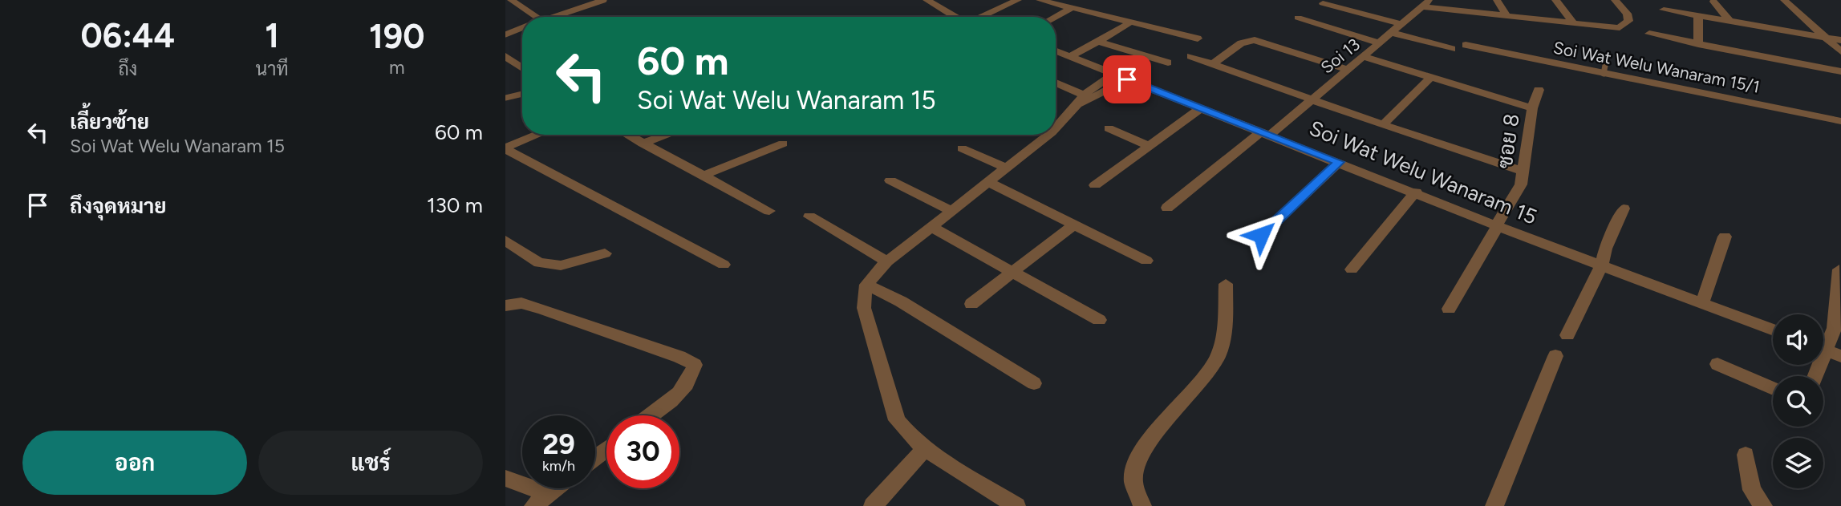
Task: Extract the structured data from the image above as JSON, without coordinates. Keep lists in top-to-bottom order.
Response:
{
  "streets": {
    "street": [
      "Soi 13",
      "Soi Wat Welu Wanaram 15/1",
      "ซอย 8",
      "Soi Wat Welu Wanaram 15"
    ]
  },
  "crossings": [
    ["Soi 13", "Soi Wat Welu Wanaram 15"],
    ["ซอย 8", "Soi Wat Welu Wanaram 15"]
  ],
  "page": {
    "eta": [
      "06:44",
      "ถึง",
      "1",
      "นาที",
      "190",
      "m"
    ],
    "turn": ["60 m", "Soi Wat Welu Wanaram 15"],
    "list": [
      {
        "name": "เลี้ยวซ้าย",
        "note": "Soi Wat Welu Wanaram 15",
        "value": "60 m"
      },
      {
        "name": "ถึงจุดหมาย",
        "value": "130 m"
      }
    ],
    "speed": "29 km/h",
    "limit": "30",
    "buttons": ["ออก", "แชร์"]
  }
}
